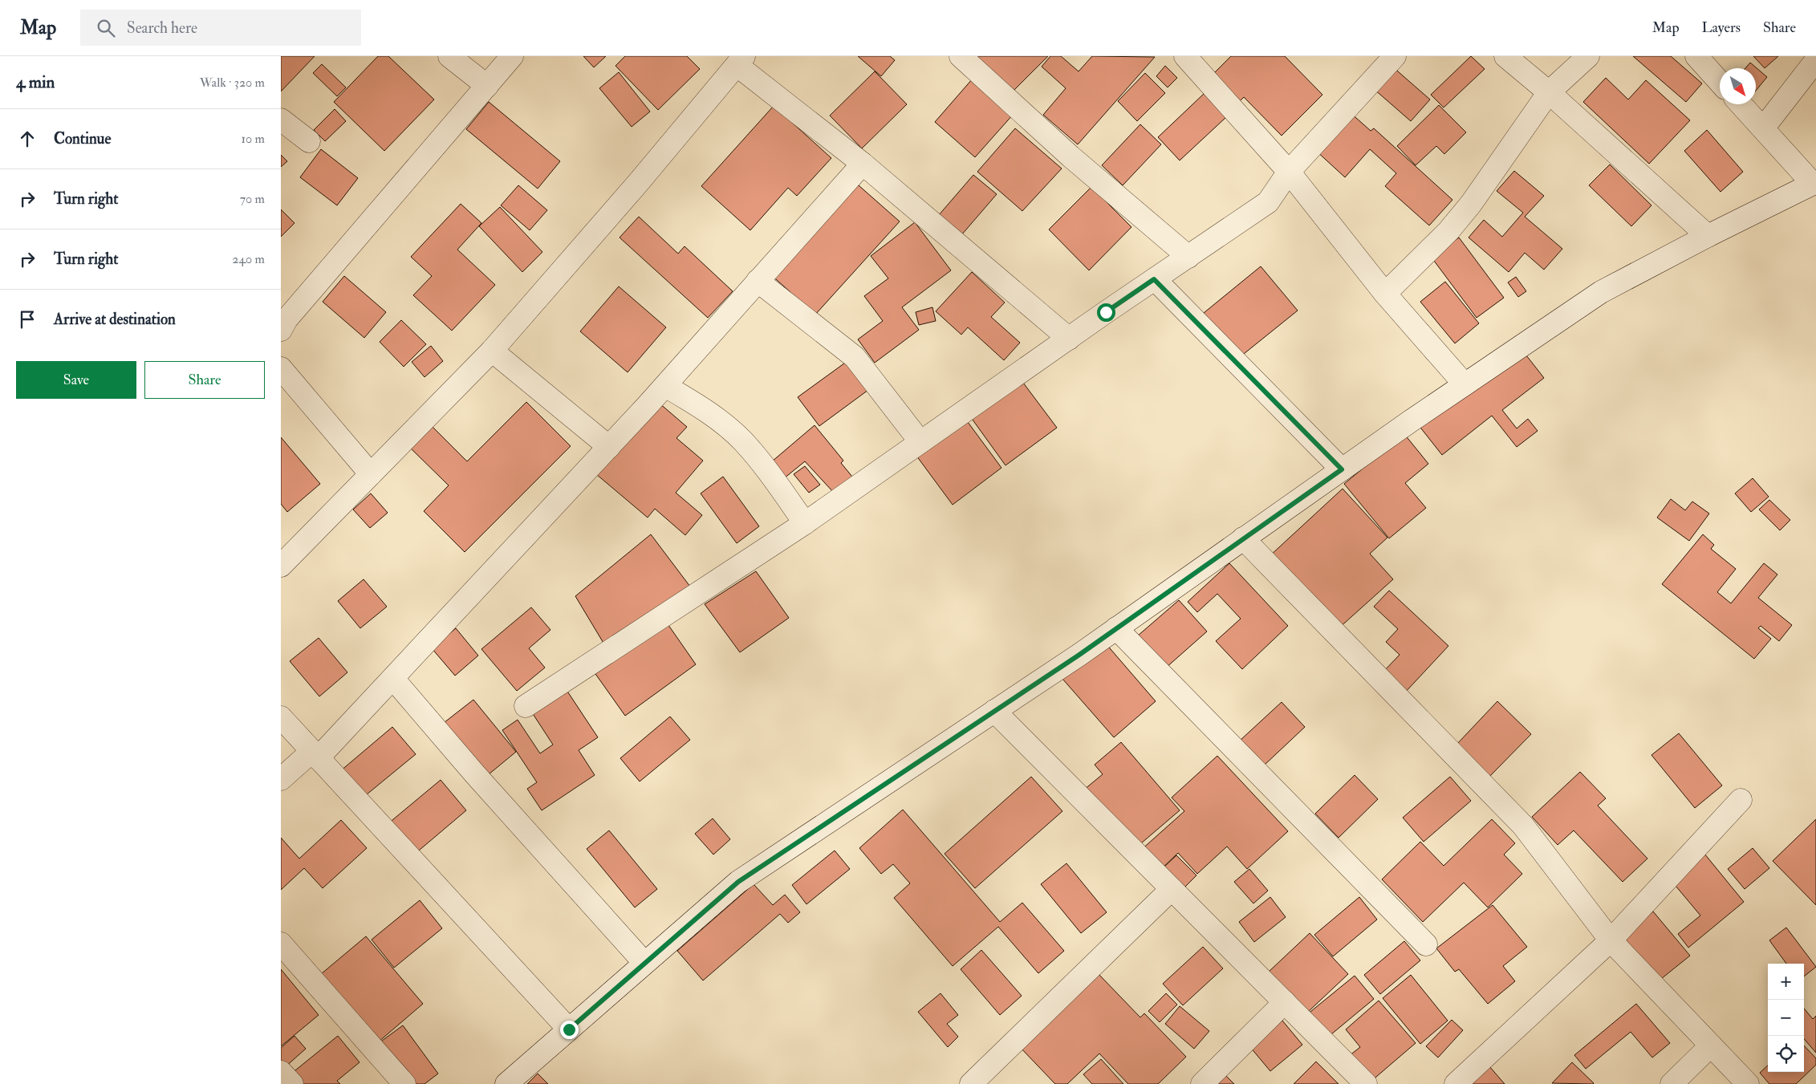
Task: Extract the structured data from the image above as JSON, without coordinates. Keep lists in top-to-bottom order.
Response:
{
  "north": "bottom right",
  "page": {
    "header": "Map",
    "search": "Search here",
    "nav": ["Map", "Layers", "Share"],
    "heading": ["4 min", "Walk · 320 m"],
    "list": [
      ["Continue", "10 m"],
      ["Turn right", "70 m"],
      ["Turn right", "240 m"],
      "Arrive at destination"
    ],
    "buttons": ["Save", "Share"],
    "map_buttons": ["+", "−"]
  }
}
